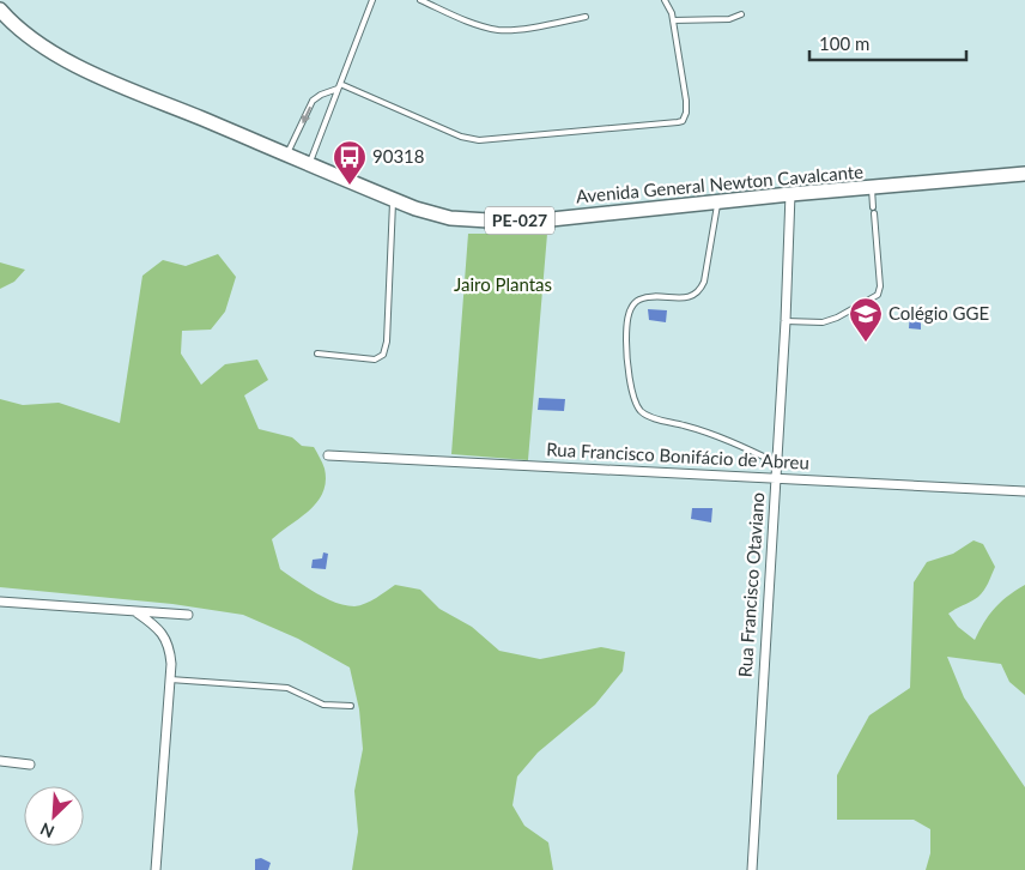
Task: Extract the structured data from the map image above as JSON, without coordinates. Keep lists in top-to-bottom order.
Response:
{
  "streets": {
    "main road": ["Avenida General Newton Cavalcante", "PE-027"],
    "street": ["Rua Francisco Bonifácio de Abreu", "Rua Francisco Otaviano"]
  },
  "crossings": [
    ["Avenida General Newton Cavalcante", "Rua Francisco Otaviano"],
    ["Rua Francisco Bonifácio de Abreu", "Rua Francisco Otaviano"]
  ],
  "parks": ["Jairo Plantas"],
  "places": {
    "bus stop": ["90318"],
    "school or university": ["Colégio GGE"]
  },
  "scale_bar": "100 m",
  "north": "bottom left"
}
